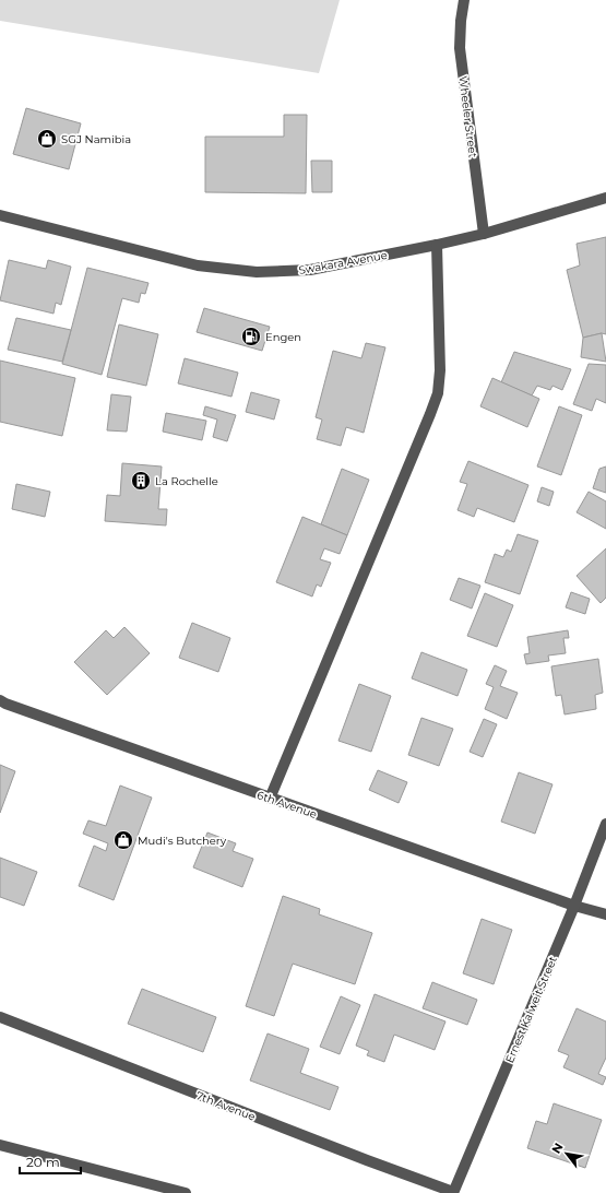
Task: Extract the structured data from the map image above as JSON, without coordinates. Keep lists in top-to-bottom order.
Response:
{
  "streets": {
    "street": [
      "Wheeler Street",
      "Swakara Avenue",
      "6th Avenue",
      "Ernest Kalweit Street",
      "7th Avenue"
    ]
  },
  "crossings": [
    ["Wheeler Street", "Swakara Avenue"],
    ["6th Avenue", "Ernest Kalweit Street"],
    ["Ernest Kalweit Street", "7th Avenue"]
  ],
  "places": {
    "shop": ["SGJ Namibia", "Mudi's Butchery"],
    "fuel station": ["Engen"],
    "building": ["La Rochelle"]
  },
  "scale_bar": "20 m",
  "north": "top left"
}
